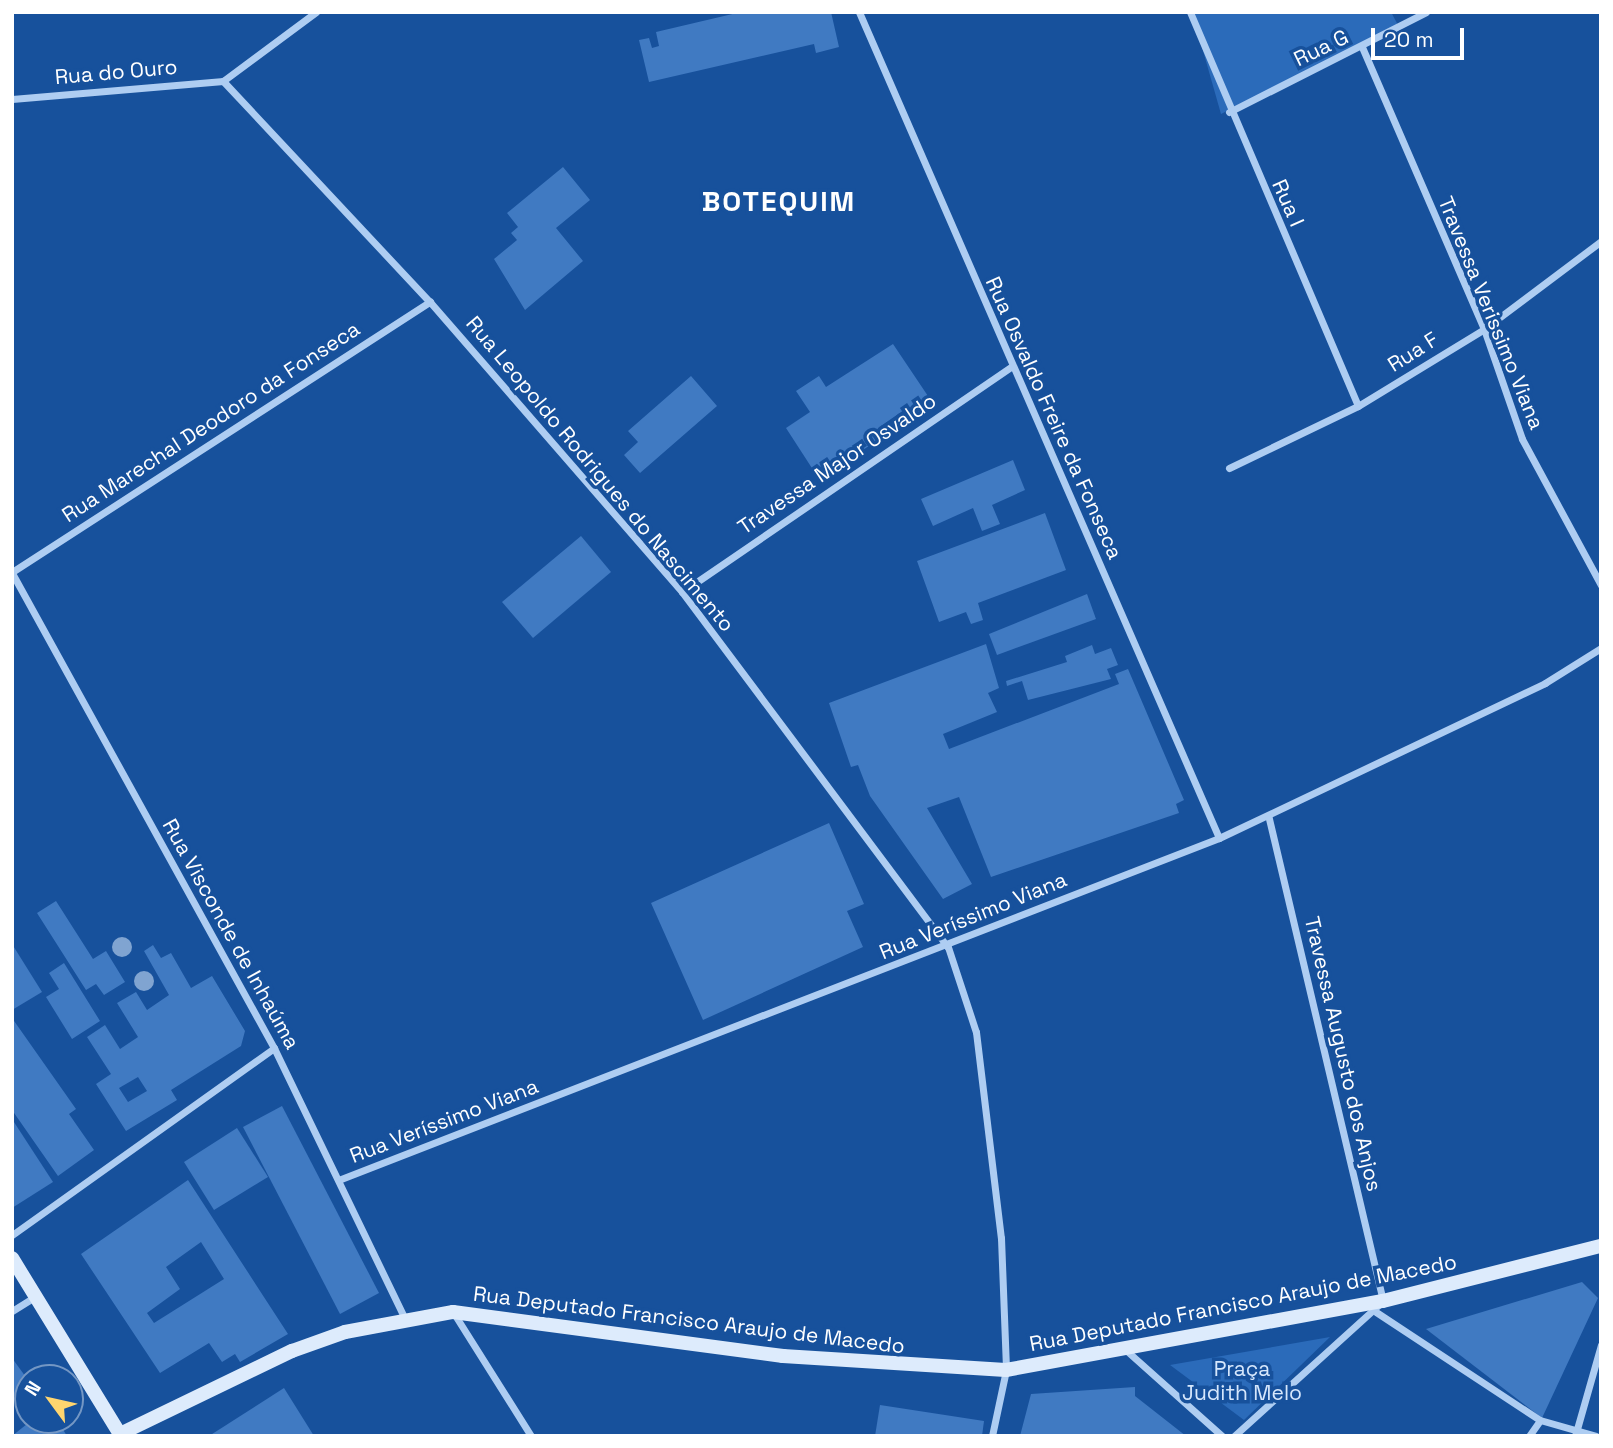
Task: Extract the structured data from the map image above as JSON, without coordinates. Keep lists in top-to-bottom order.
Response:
{
  "streets": {
    "street": [
      "Rua G",
      "Rua do Ouro",
      "Rua I",
      "Travessa Verissimo Viana",
      "Rua F",
      "Rua Osvaldo Freire da Fonseca",
      "Rua Marechal Deodoro da Fonseca",
      "Travessa Major Osvaldo",
      "Rua Leopoldo Rodrigues do Nascimento",
      "Rua Veríssimo Viana",
      "Rua Visconde de Inhaúma",
      "Travessa Augusto dos Anjos",
      "Rua Deputado Francisco Araujo de Macedo"
    ]
  },
  "crossings": [
    ["Rua G", "Rua I"],
    ["Rua G", "Travessa Verissimo Viana"],
    ["Rua do Ouro", "Rua Leopoldo Rodrigues do Nascimento"],
    ["Rua I", "Rua F"],
    ["Travessa Verissimo Viana", "Rua F"],
    ["Rua Osvaldo Freire da Fonseca", "Travessa Major Osvaldo"],
    ["Rua Osvaldo Freire da Fonseca", "Rua Veríssimo Viana"],
    ["Rua Marechal Deodoro da Fonseca", "Rua Leopoldo Rodrigues do Nascimento"],
    ["Rua Marechal Deodoro da Fonseca", "Rua Visconde de Inhaúma"],
    ["Travessa Major Osvaldo", "Rua Leopoldo Rodrigues do Nascimento"],
    ["Rua Leopoldo Rodrigues do Nascimento", "Rua Veríssimo Viana"],
    ["Rua Leopoldo Rodrigues do Nascimento", "Rua Deputado Francisco Araujo de Macedo"],
    ["Rua Veríssimo Viana", "Rua Visconde de Inhaúma"],
    ["Rua Veríssimo Viana", "Travessa Augusto dos Anjos"],
    ["Rua Visconde de Inhaúma", "Rua Deputado Francisco Araujo de Macedo"],
    ["Travessa Augusto dos Anjos", "Rua Deputado Francisco Araujo de Macedo"]
  ],
  "districts": ["BOTEQUIM"],
  "parks": ["Praça Judith Melo"],
  "scale_bar": "20 m",
  "north": "top left"
}
